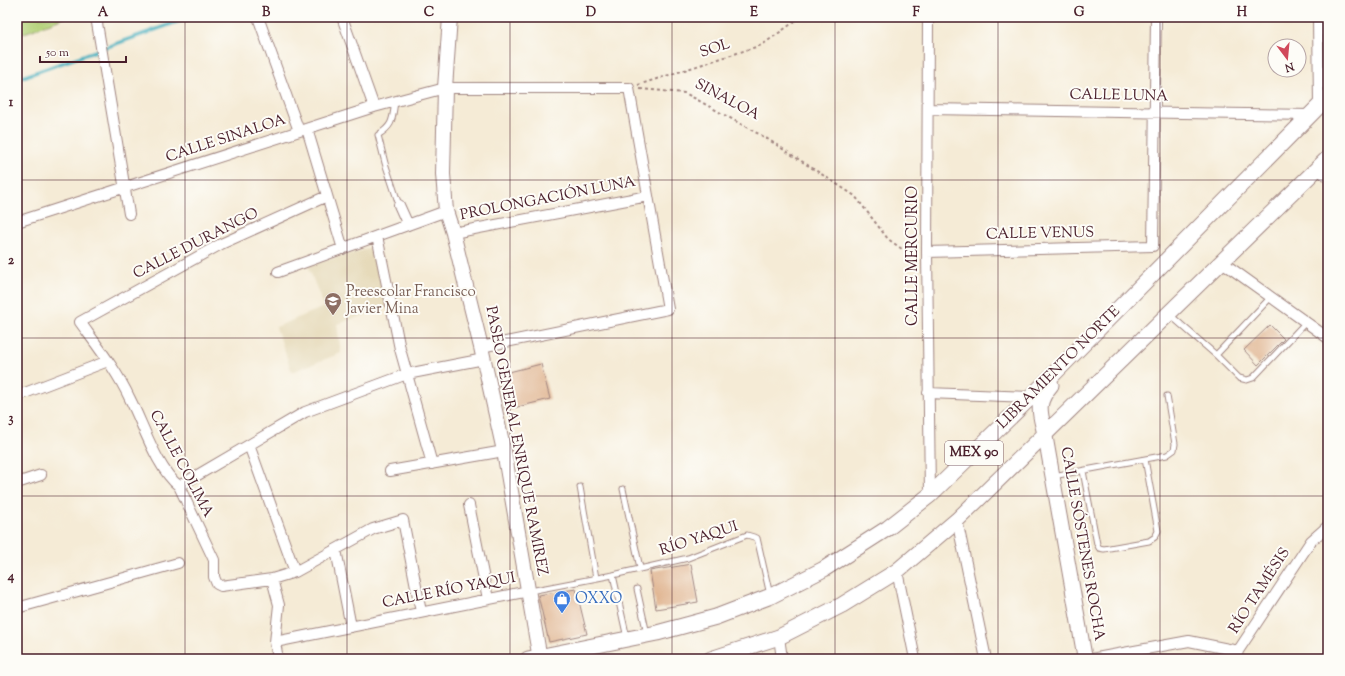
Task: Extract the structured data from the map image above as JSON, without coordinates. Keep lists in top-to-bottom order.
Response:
{
  "streets": {
    "main road": ["LIBRAMIENTO NORTE", "MEX 90"],
    "street": [
      "CALLE LUNA",
      "CALLE SINALOA",
      "PROLONGACIÓN LUNA",
      "CALLE VENUS",
      "CALLE DURANGO",
      "CALLE MERCURIO",
      "PASEO GENERAL ENRIQUE RAMIREZ",
      "CALLE COLIMA",
      "CALLE SÓSTENES ROCHA",
      "CALLE RÍO YAQUI",
      "RÍO TAMÉSIS"
    ],
    "lane": ["RÍO YAQUI"],
    "path": ["SOL", "SINALOA"]
  },
  "crossings": [
    ["SOL", "SINALOA"],
    ["CALLE LUNA", "CALLE VENUS"],
    ["CALLE LUNA", "CALLE MERCURIO"],
    ["CALLE LUNA", "LIBRAMIENTO NORTE"],
    ["SINALOA", "CALLE VENUS"],
    ["SINALOA", "CALLE MERCURIO"],
    ["CALLE SINALOA", "PASEO GENERAL ENRIQUE RAMIREZ"],
    ["PROLONGACIÓN LUNA", "PASEO GENERAL ENRIQUE RAMIREZ"],
    ["CALLE VENUS", "CALLE MERCURIO"],
    ["CALLE DURANGO", "CALLE COLIMA"],
    ["CALLE MERCURIO", "LIBRAMIENTO NORTE"],
    ["LIBRAMIENTO NORTE", "PASEO GENERAL ENRIQUE RAMIREZ"],
    ["LIBRAMIENTO NORTE", "RÍO YAQUI"],
    ["PASEO GENERAL ENRIQUE RAMIREZ", "CALLE RÍO YAQUI"],
    ["MEX 90", "CALLE SÓSTENES ROCHA"],
    ["RÍO YAQUI", "CALLE RÍO YAQUI"]
  ],
  "places": {
    "school or university": ["Preescolar Francisco Javier Mina"],
    "shop": ["OXXO"]
  },
  "scale_bar": "50 m",
  "north": "bottom",
  "grid": {
    "columns": [
      "A",
      "B",
      "C",
      "D",
      "E",
      "F",
      "G",
      "H"
    ],
    "rows": [
      "1",
      "2",
      "3",
      "4"
    ]
  }
}
